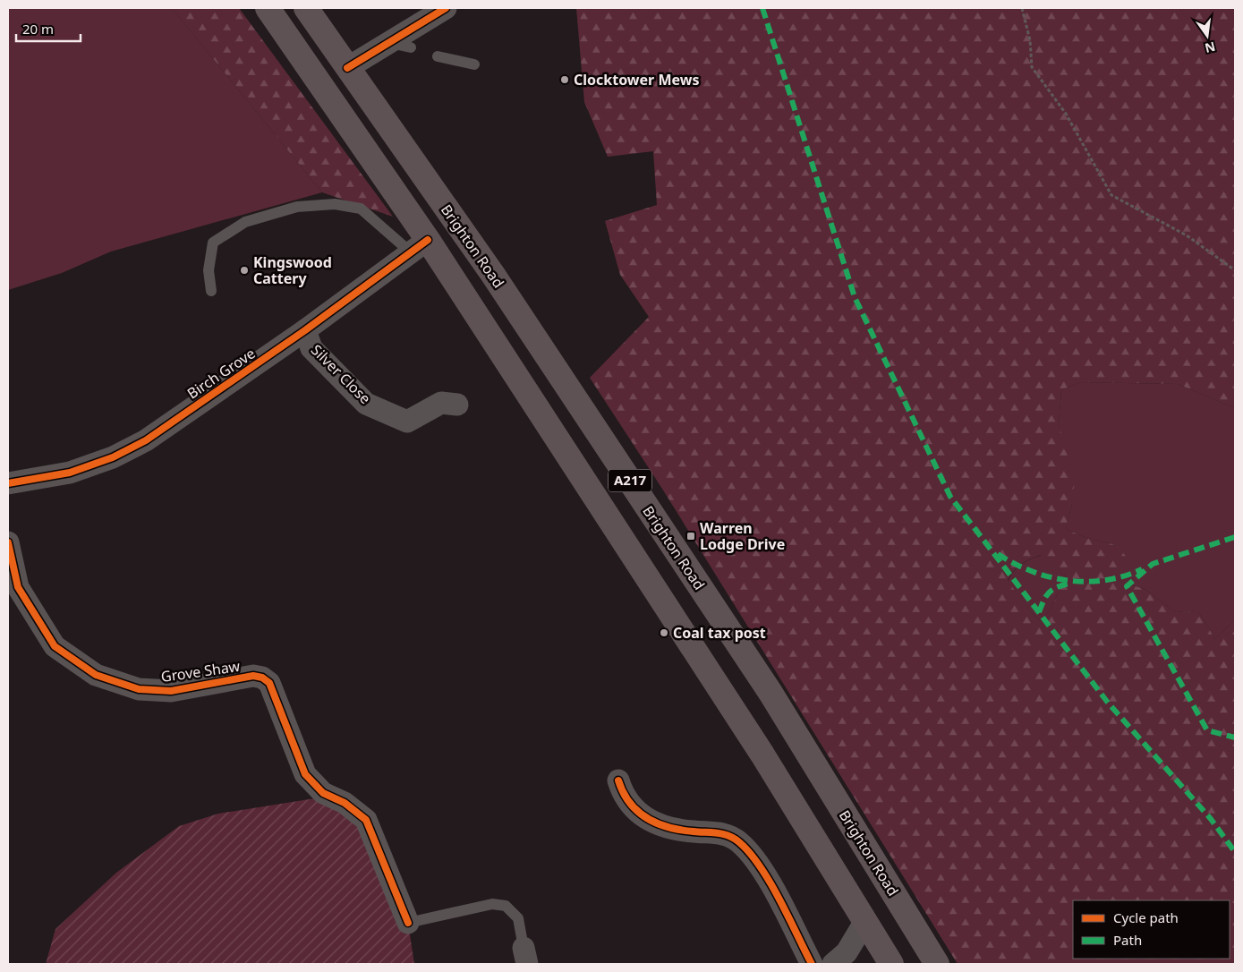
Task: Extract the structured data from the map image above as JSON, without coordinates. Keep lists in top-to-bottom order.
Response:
{
  "streets": {
    "highway": ["Brighton Road", "A217"],
    "street": ["Birch Grove", "Silver Close", "Grove Shaw"]
  },
  "crossings": [
    ["Birch Grove", "Silver Close"],
    ["Birch Grove", "A217"]
  ],
  "places": {
    "other": ["Clocktower Mews", "Kingswood Cattery", "Coal tax post"],
    "transit": ["Warren Lodge Drive"]
  },
  "legend": ["Cycle path", "Path"],
  "scale_bar": "20 m",
  "north": "bottom"
}
